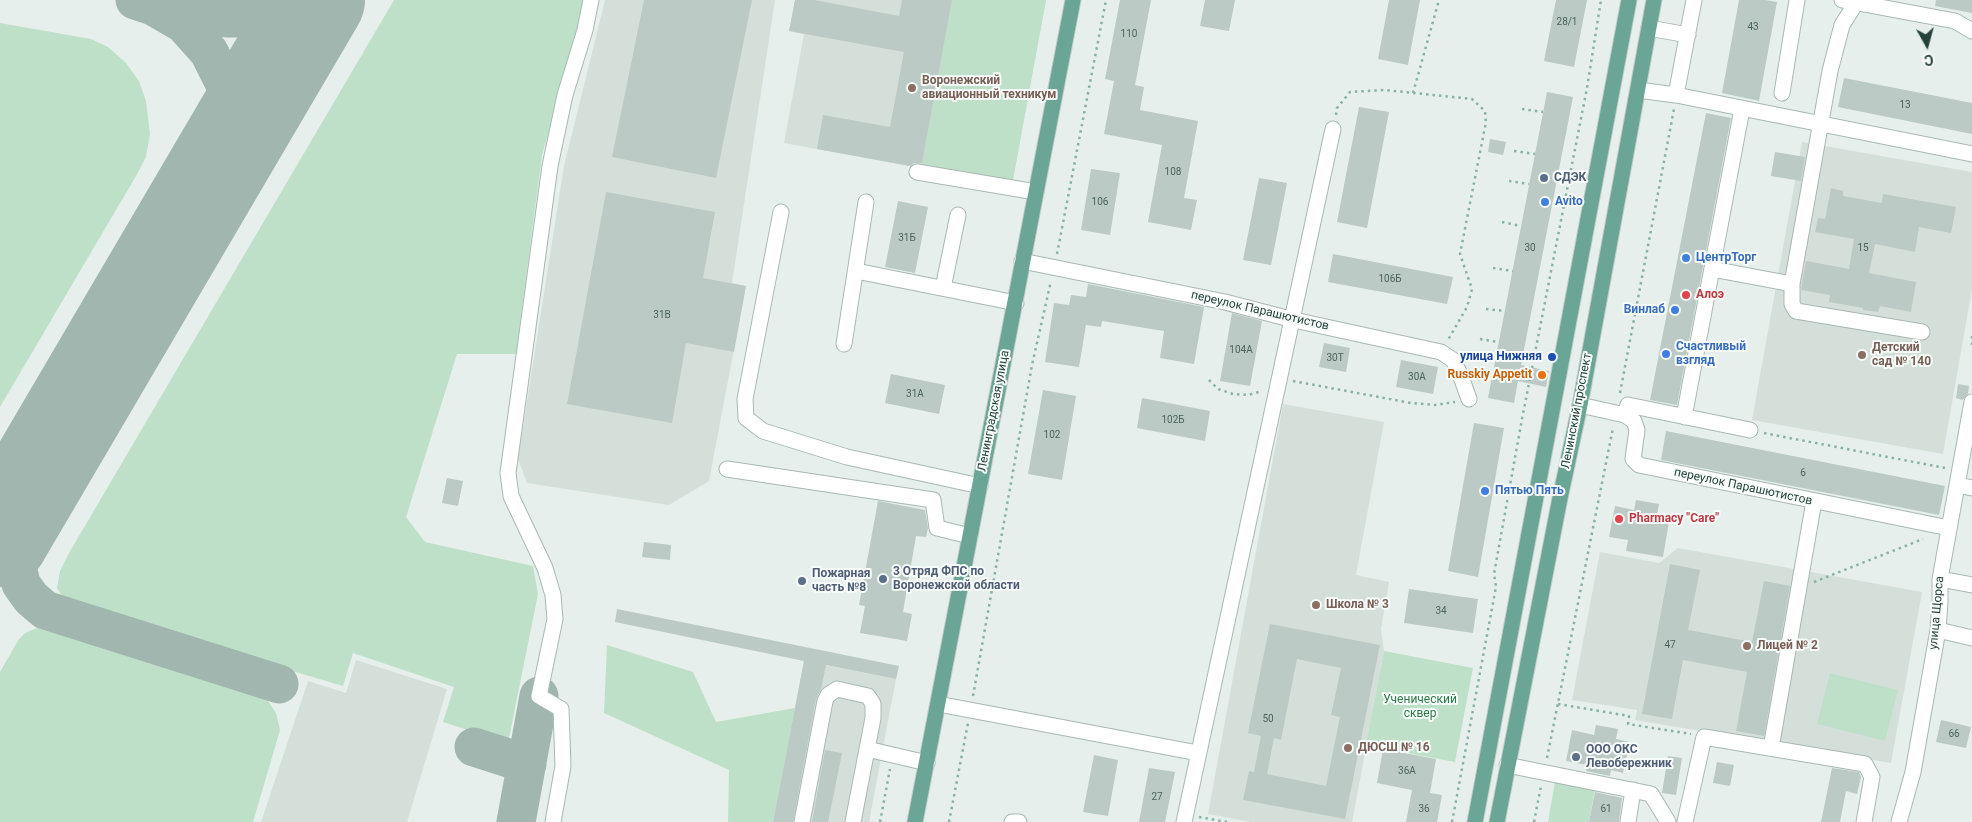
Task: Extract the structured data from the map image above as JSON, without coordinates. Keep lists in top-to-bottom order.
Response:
{
  "streets": {
    "main road": ["Ленинградская улица", "Ленинский проспект"],
    "street": ["переулок Парашютистов", "улица Щорса"]
  },
  "crossings": [
    ["переулок Парашютистов", "Ленинградская улица"],
    ["переулок Парашютистов", "улица Щорса"]
  ],
  "parks": ["Ученический сквер"],
  "places": [
    "Воронежский авиационный техникум",
    "СДЭК",
    "Avito",
    "ЦентрТорг",
    "Алоэ",
    "Винлаб",
    "Счастливый взгляд",
    "Детский сад № 140",
    "улица Нижняя",
    "Russkiy Appetit",
    "Пятью Пять",
    "Pharmacy \"Care\"",
    "3 Отряд ФПС по Воронежской области",
    "Пожарная часть №8",
    "Школа № 3",
    "Лицей № 2",
    "ДЮСШ № 16",
    "ООО ОКС Левобережник"
  ],
  "house_numbers": [
    "28/1",
    "43",
    "110",
    "13",
    "108",
    "106",
    "31Б",
    "30",
    "15",
    "106Б",
    "31В",
    "104А",
    "30Т",
    "30А",
    "31А",
    "102Б",
    "102",
    "6",
    "34",
    "47",
    "50",
    "66",
    "36А",
    "27",
    "36",
    "61"
  ],
  "north": "bottom"
}
